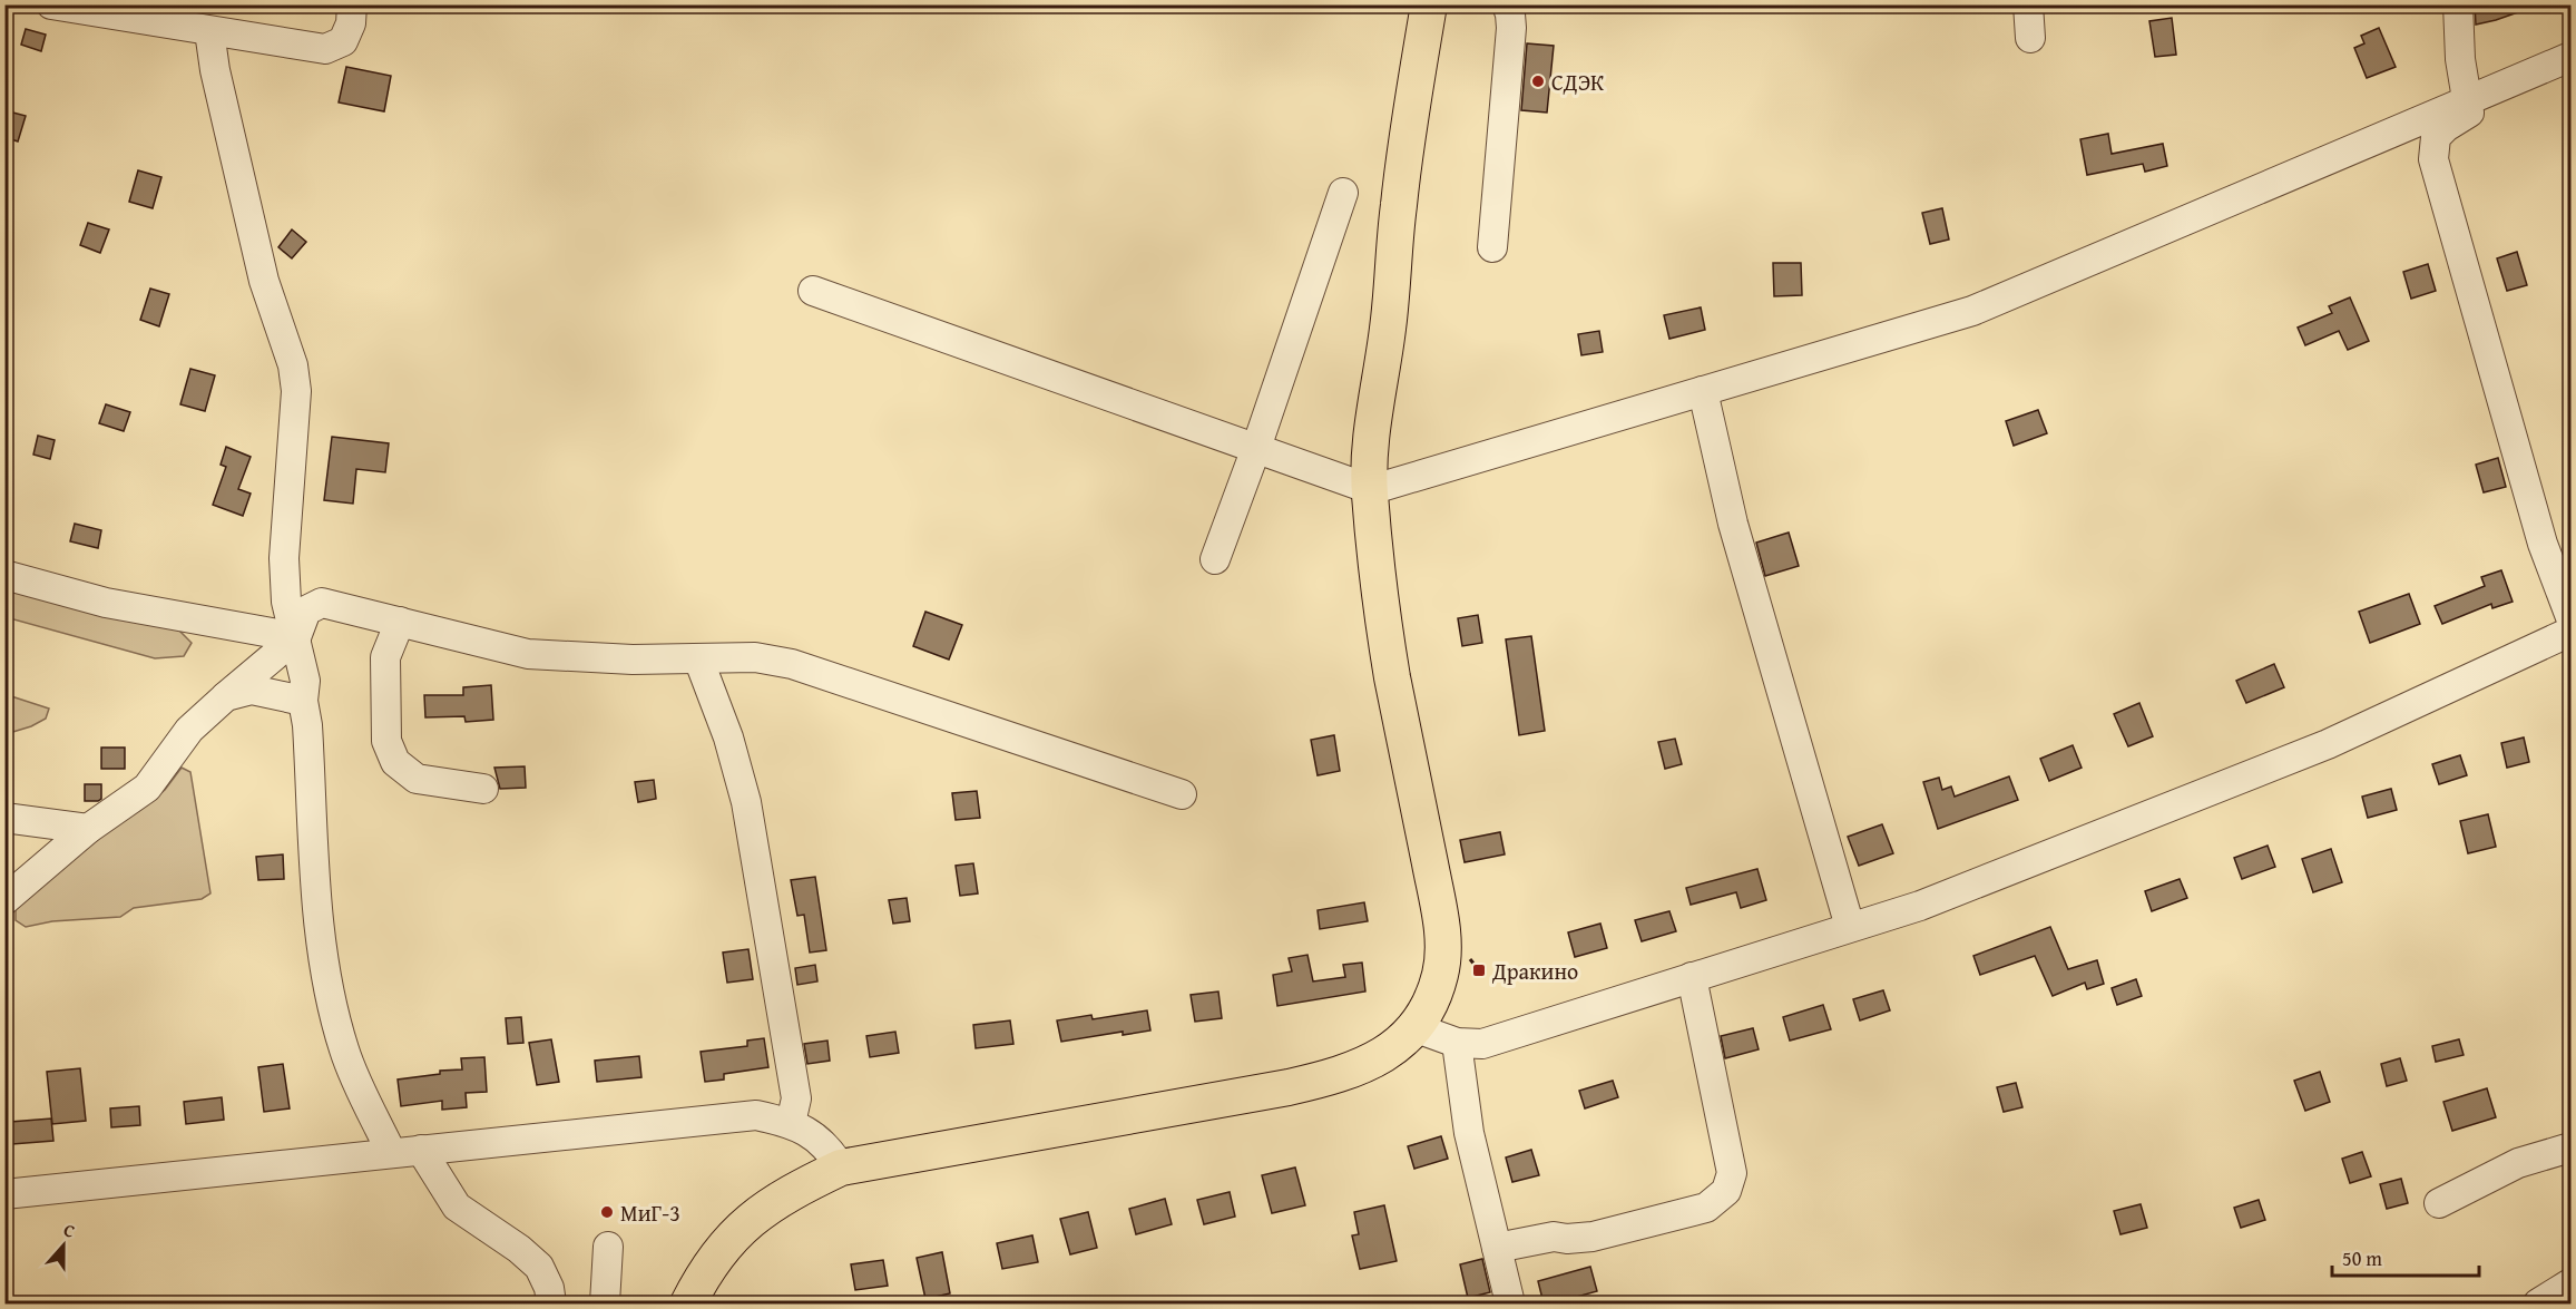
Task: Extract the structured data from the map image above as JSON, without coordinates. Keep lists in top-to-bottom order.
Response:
{
  "places": {
    "other": ["СДЭК", "МиГ-3"],
    "transit": ["Дракино"]
  },
  "scale_bar": "50 m",
  "north": "top"
}
